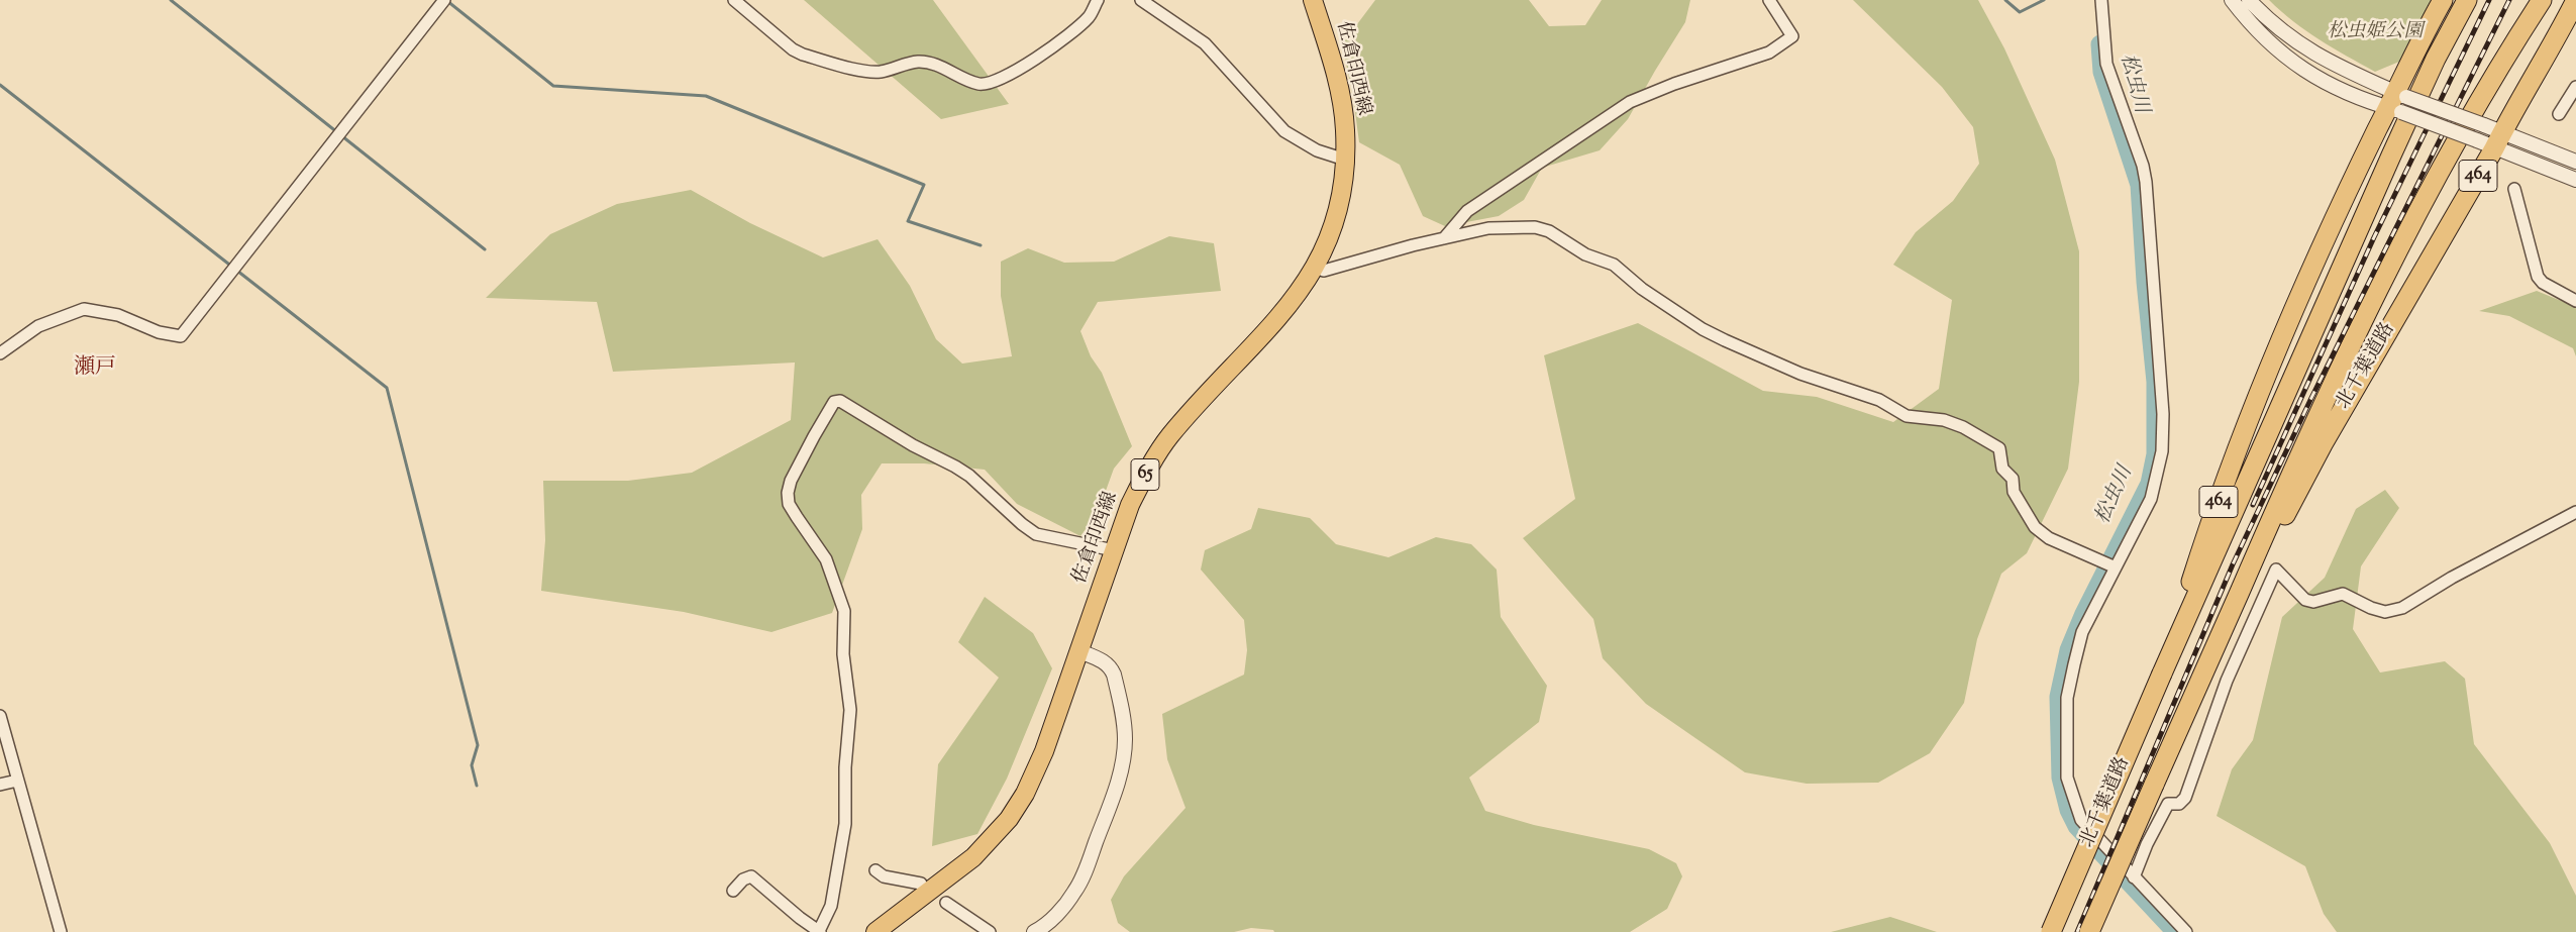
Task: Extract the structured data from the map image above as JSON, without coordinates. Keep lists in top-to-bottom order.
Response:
{
  "streets": {
    "highway": ["464", "北千葉道路"],
    "main road": ["佐倉印西線", "65"]
  },
  "districts": ["瀬戸"],
  "water": ["松虫川"],
  "parks": ["松虫姫公園"]
}
